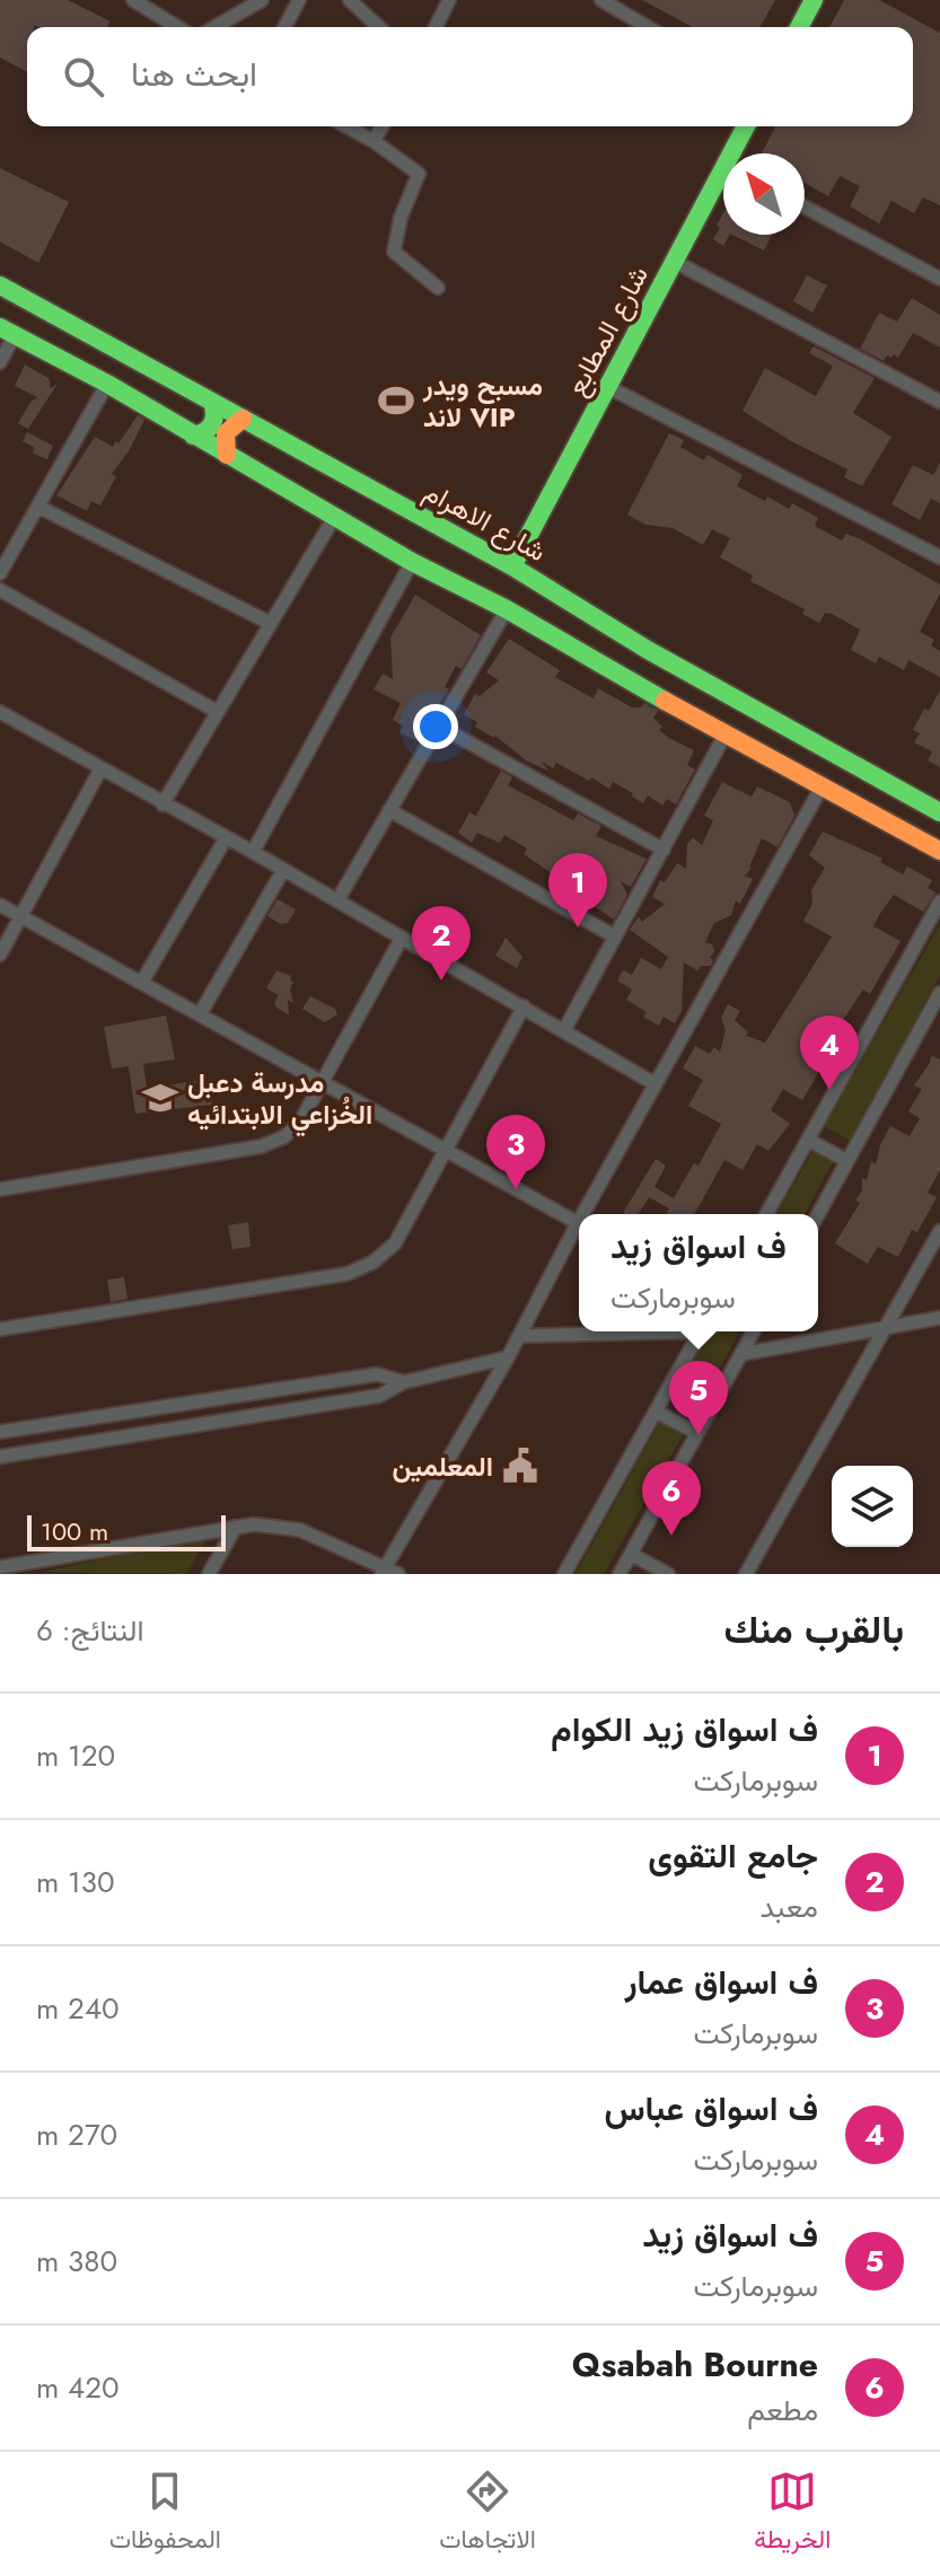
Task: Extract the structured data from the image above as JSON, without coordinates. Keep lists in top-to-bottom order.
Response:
{
  "streets": {
    "main road": ["شارع المطابع", "شارع الاهرام"]
  },
  "crossings": [
    ["شارع المطابع", "شارع الاهرام"]
  ],
  "places": {
    "sports": ["مسبح ويدر لاند VIP"],
    "school or university": ["مدرسة دعبل الخُزاعي الابتدائيه"],
    "public building": ["المعلمين"]
  },
  "scale_bar": "100 m",
  "north": "top left",
  "page": {
    "search": "ابحث هنا",
    "pins": [
      "1",
      "2",
      "4",
      "3",
      "5",
      "6"
    ],
    "popup": ["ف اسواق زيد", "سوبرماركت"],
    "scale": "100 m",
    "heading": ["بالقرب منك", "النتائج: 6"],
    "list": [
      {
        "mark": "1",
        "name": "ف اسواق زيد الكوام",
        "note": "سوبرماركت",
        "value": "120 m"
      },
      {
        "mark": "2",
        "name": "جامع التقوى",
        "note": "معبد",
        "value": "130 m"
      },
      {
        "mark": "3",
        "name": "ف اسواق عمار",
        "note": "سوبرماركت",
        "value": "240 m"
      },
      {
        "mark": "4",
        "name": "ف اسواق عباس",
        "note": "سوبرماركت",
        "value": "270 m"
      },
      {
        "mark": "5",
        "name": "ف اسواق زيد",
        "note": "سوبرماركت",
        "value": "380 m"
      },
      {
        "mark": "6",
        "name": "Qsabah Bourne",
        "note": "مطعم",
        "value": "420 m"
      }
    ],
    "nav": ["الخريطة", "الاتجاهات", "المحفوظات"]
  }
}
